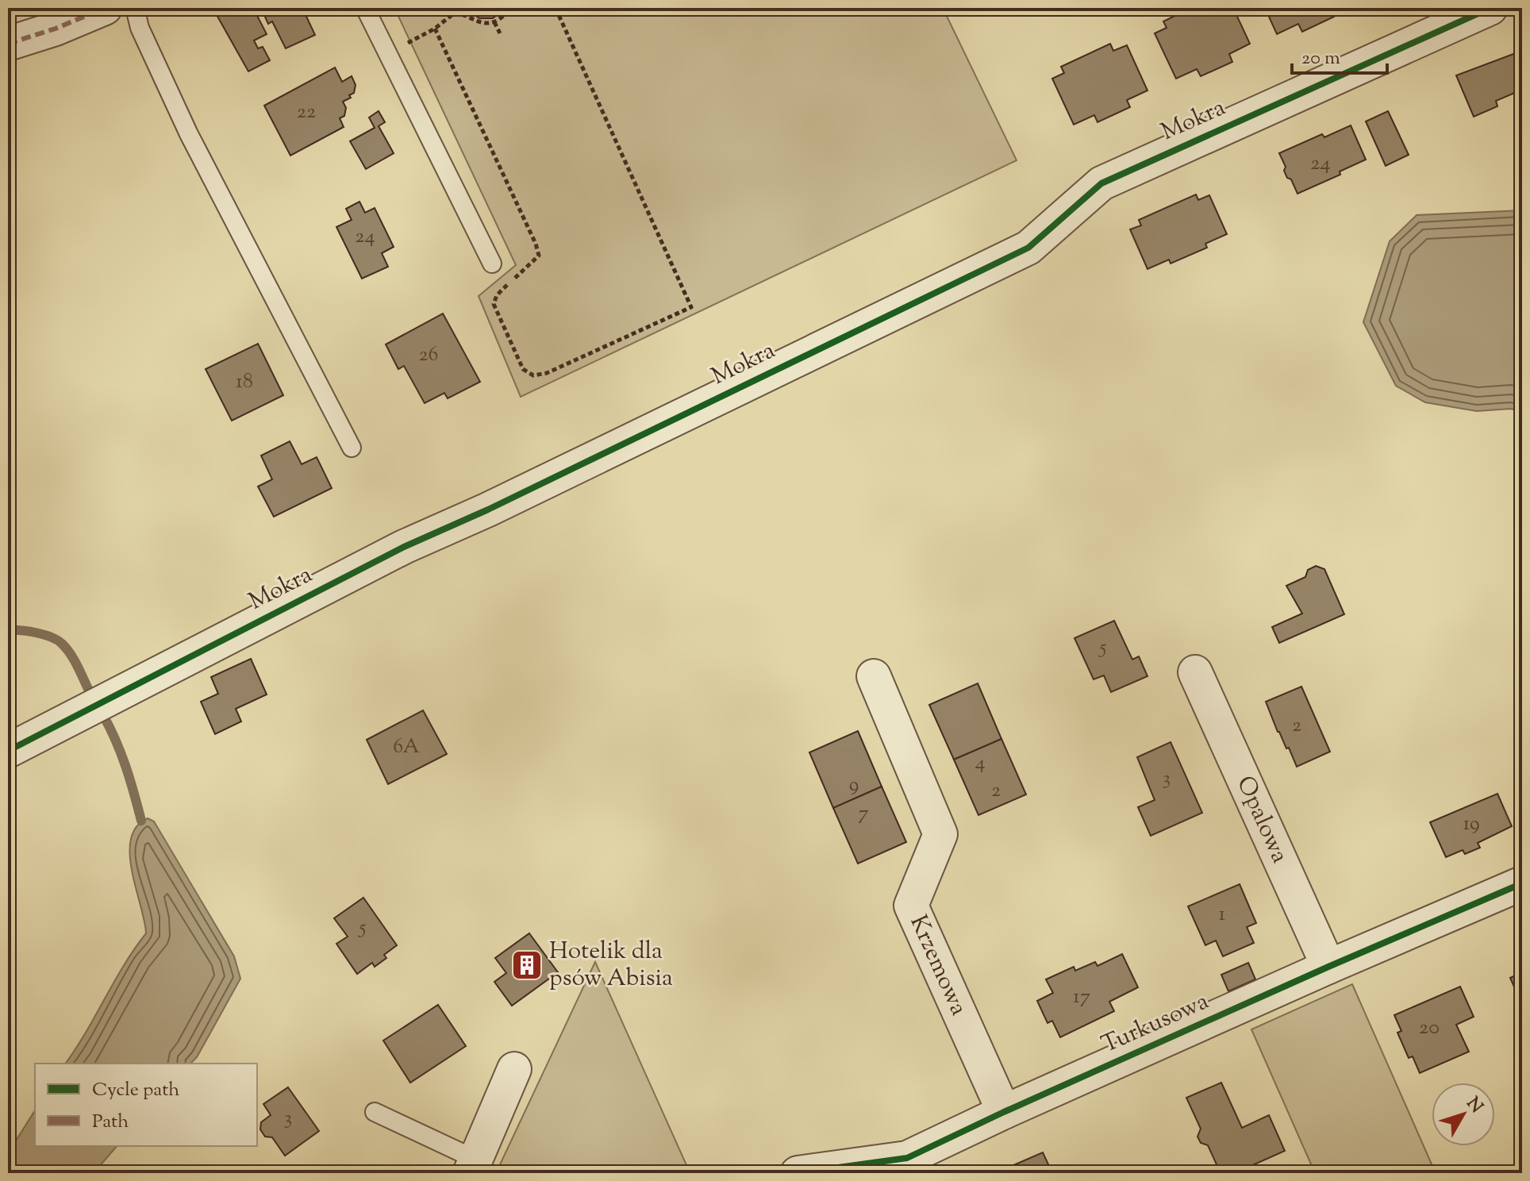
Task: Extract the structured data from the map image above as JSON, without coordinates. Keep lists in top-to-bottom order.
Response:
{
  "streets": {
    "street": [
      "Mokra",
      "Opalowa",
      "Krzemowa",
      "Turkusowa"
    ]
  },
  "crossings": [
    ["Opalowa", "Turkusowa"],
    ["Krzemowa", "Turkusowa"]
  ],
  "places": {
    "building": ["Hotelik dla psów Abisia"]
  },
  "house_numbers": [
    "22",
    "24",
    "24",
    "26",
    "18",
    "5",
    "2",
    "6A",
    "4",
    "3",
    "9",
    "2",
    "7",
    "19",
    "1",
    "5",
    "17",
    "20",
    "3"
  ],
  "legend": ["Cycle path", "Path"],
  "scale_bar": "20 m",
  "north": "top right"
}
